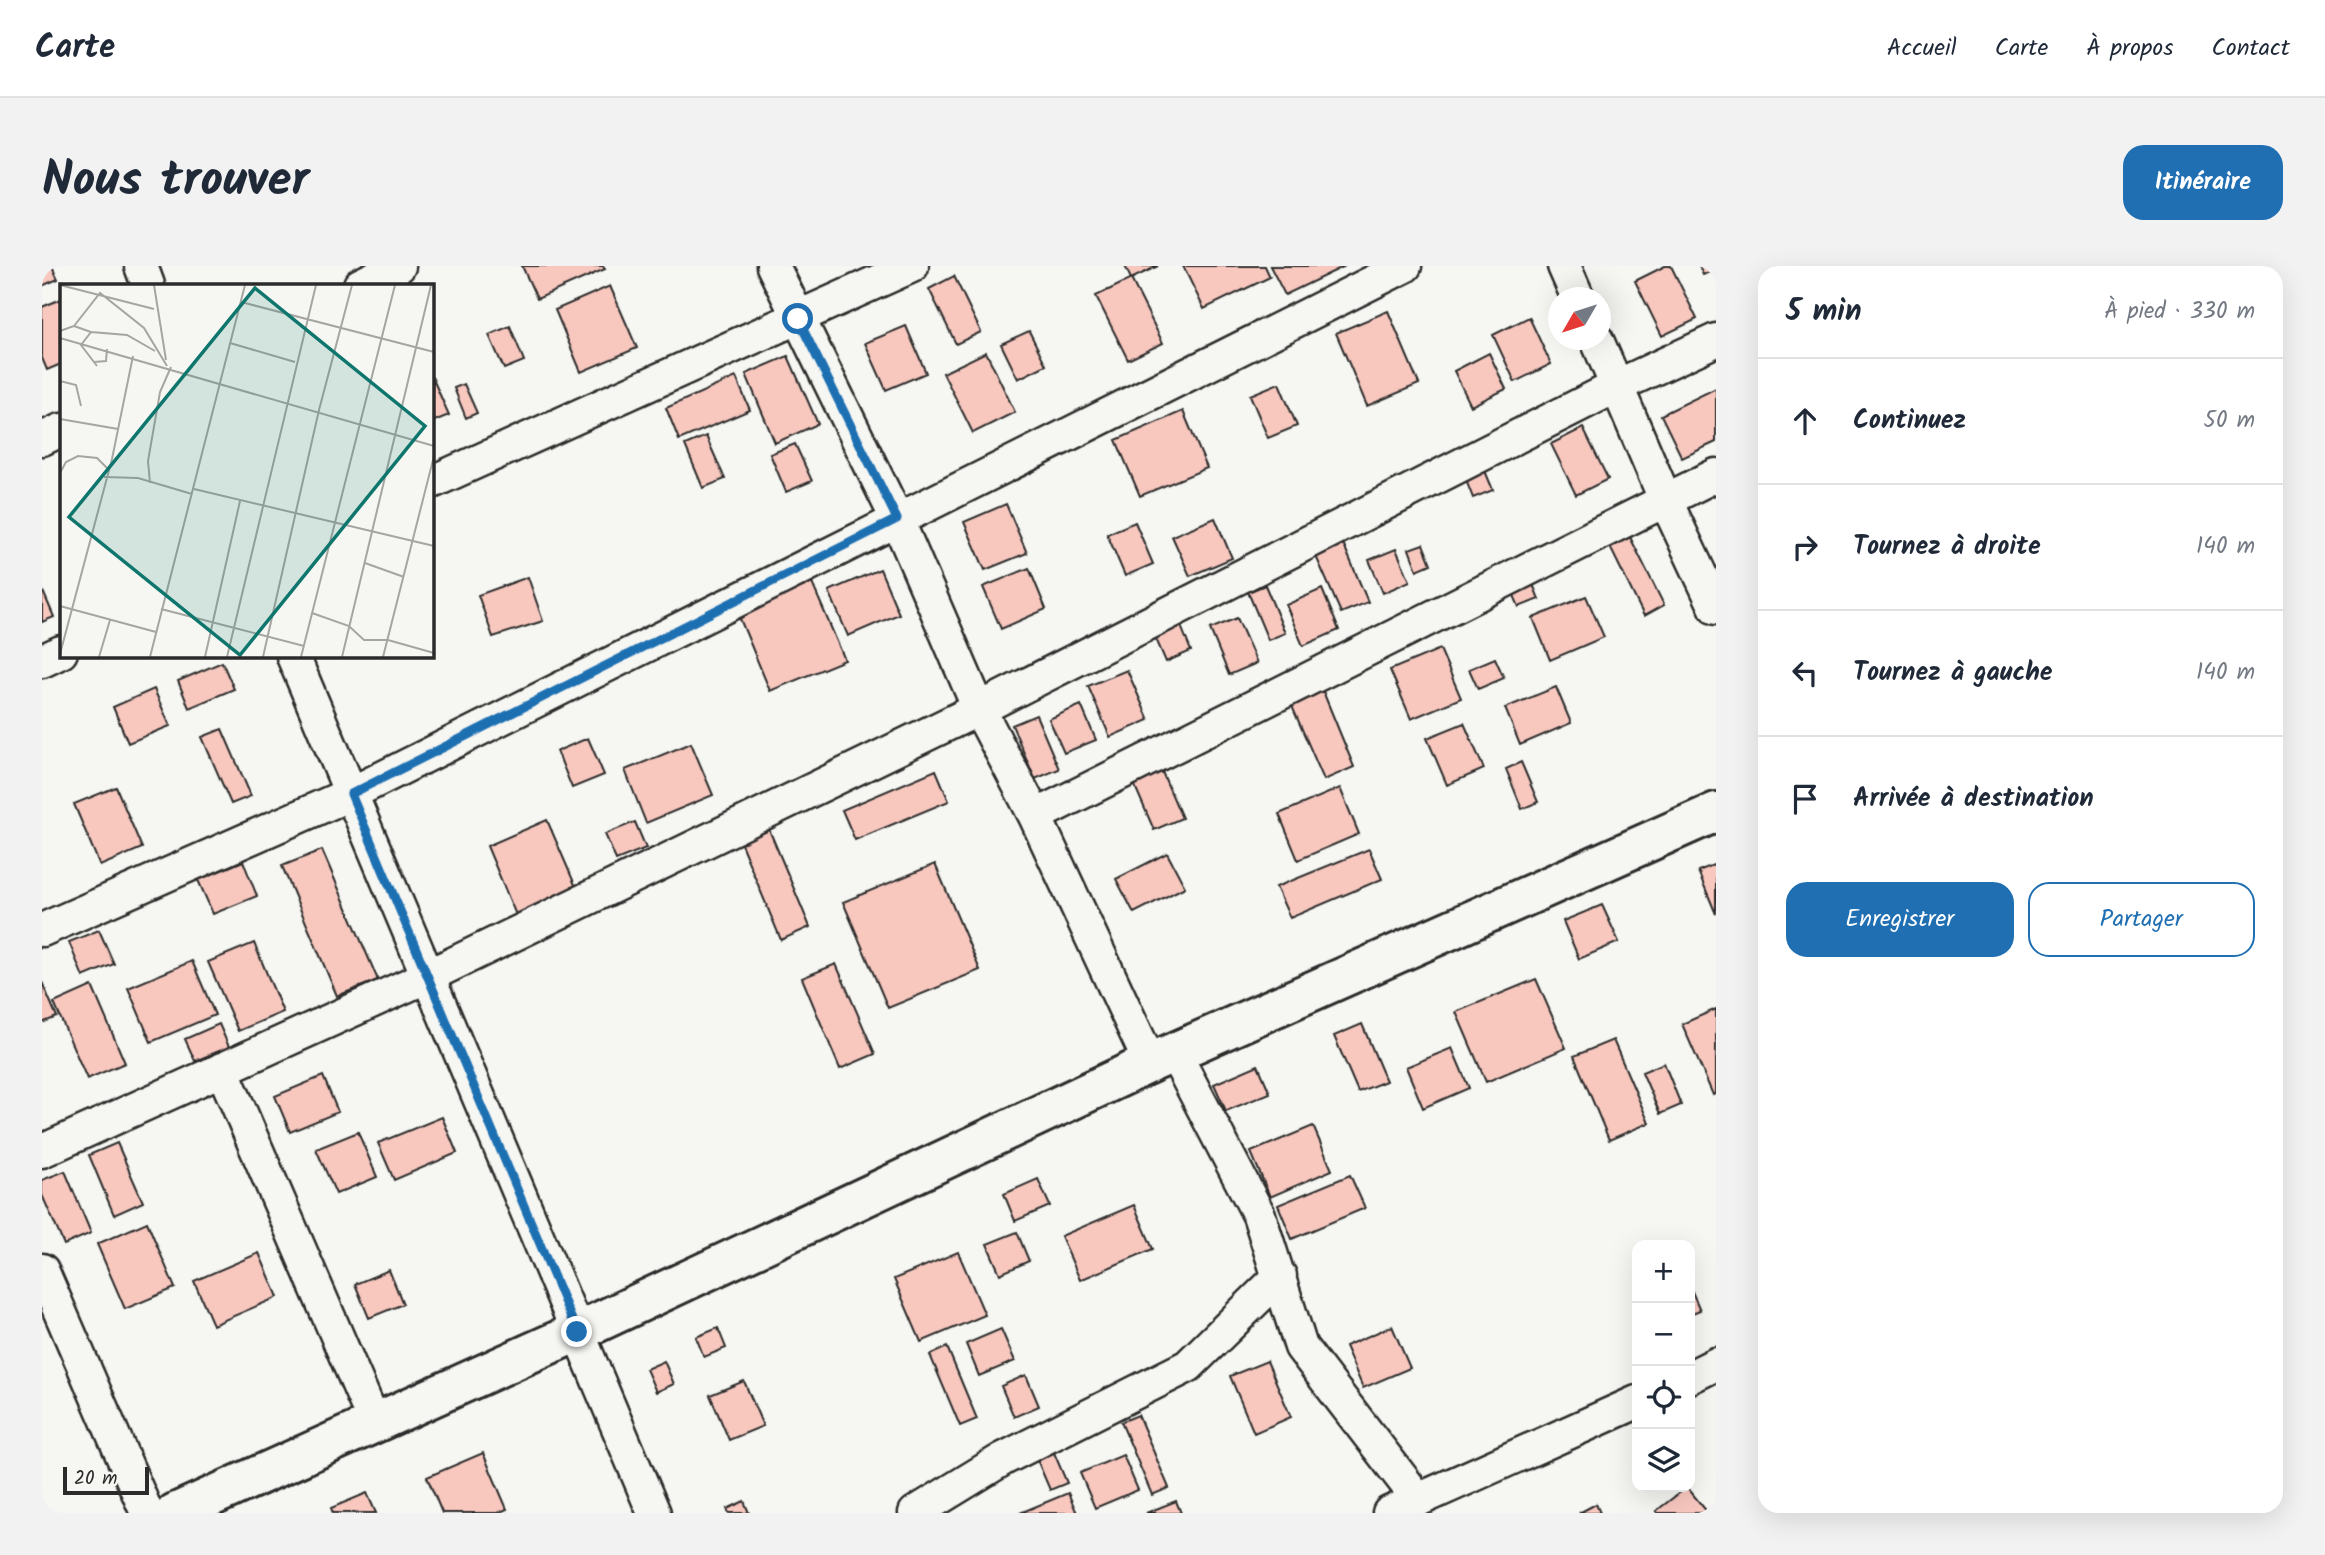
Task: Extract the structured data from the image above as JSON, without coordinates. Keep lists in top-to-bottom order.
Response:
{
  "scale_bar": "20 m",
  "north": "bottom left",
  "page": {
    "header": "Carte",
    "nav": [
      "Accueil",
      "Carte",
      "À propos",
      "Contact"
    ],
    "title": "Nous trouver",
    "buttons": [
      "Itinéraire",
      ["Enregistrer", "Partager"]
    ],
    "heading": ["5 min", "À pied · 330 m"],
    "list": [
      ["Continuez", "50 m"],
      ["Tournez à droite", "140 m"],
      ["Tournez à gauche", "140 m"],
      "Arrivée à destination"
    ],
    "map_buttons": ["+", "−"],
    "scale": "20 m"
  }
}
